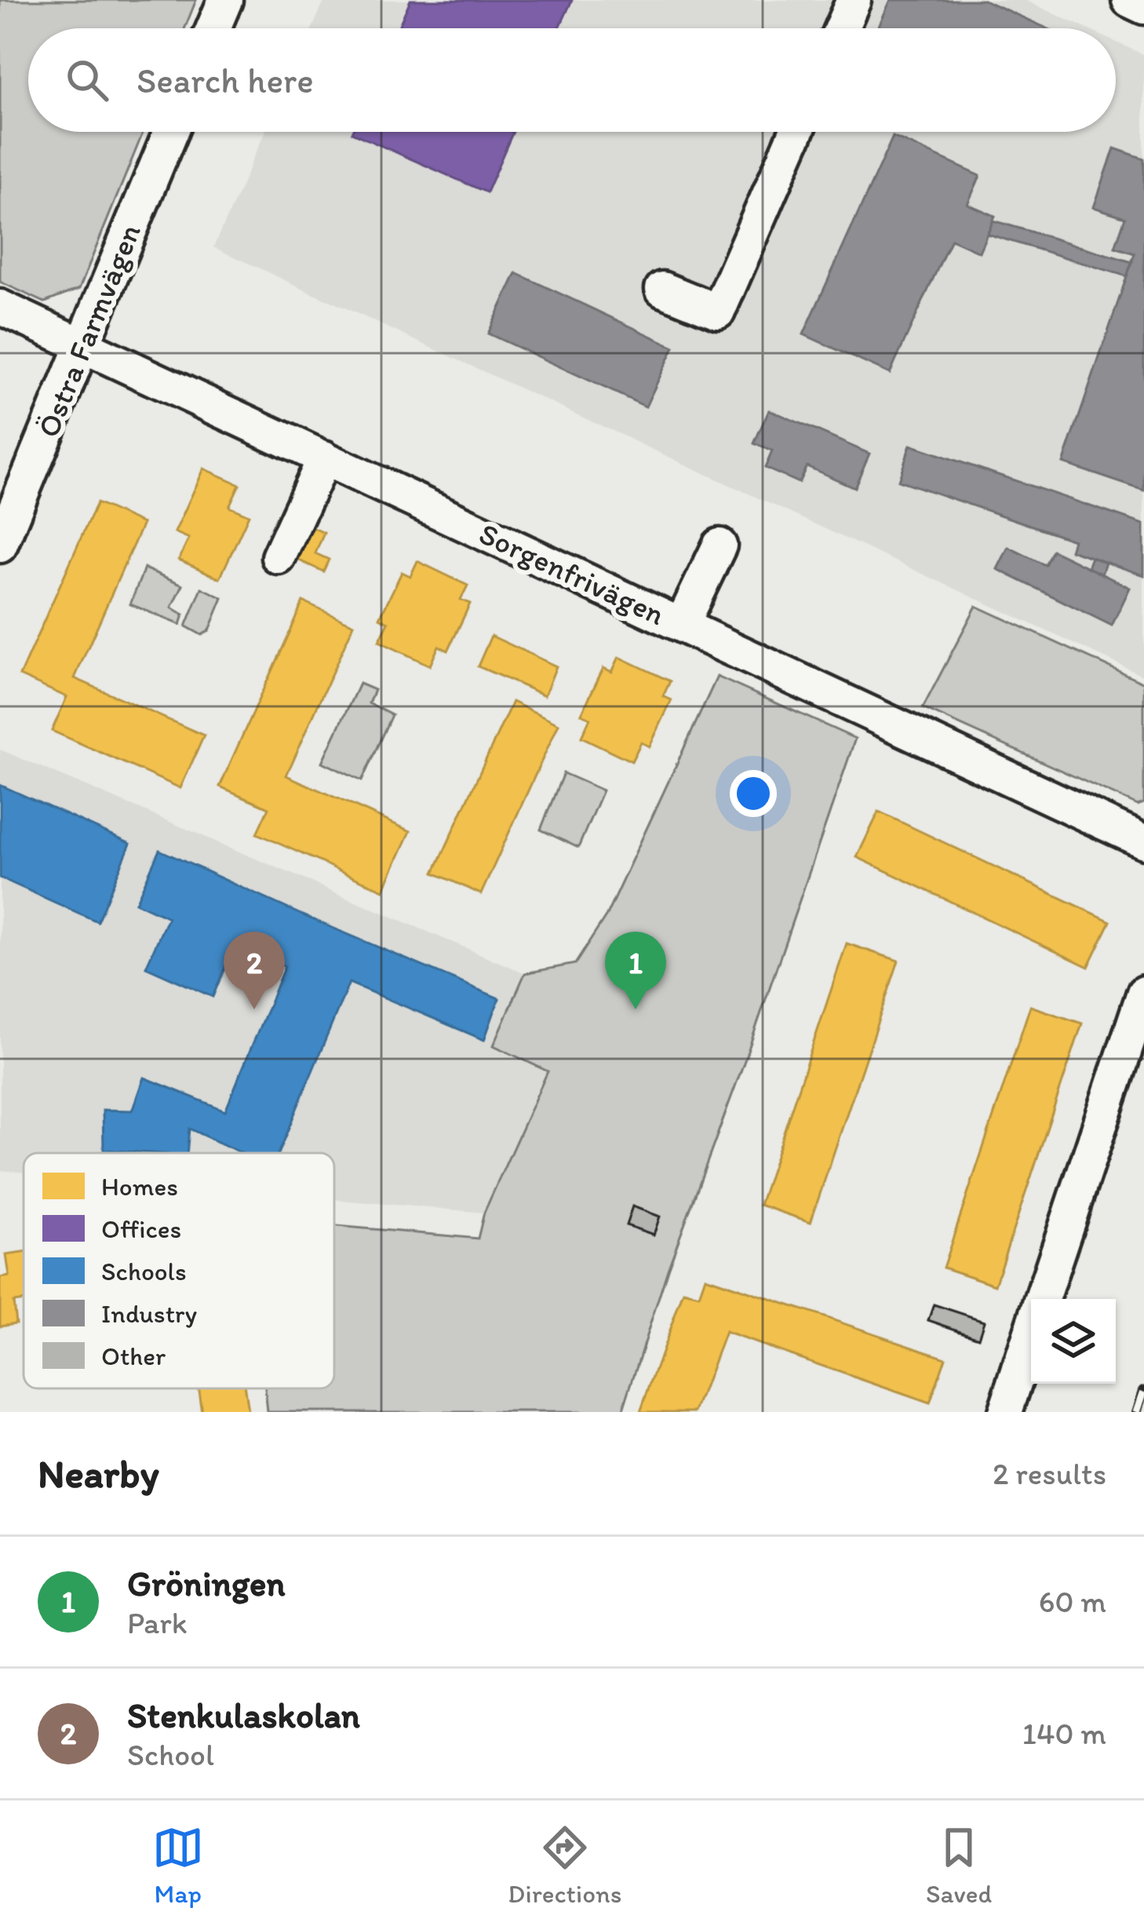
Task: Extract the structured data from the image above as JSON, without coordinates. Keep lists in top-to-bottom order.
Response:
{
  "streets": {
    "street": ["Östra Farmvägen", "Sorgenfrivägen"]
  },
  "crossings": [
    ["Östra Farmvägen", "Sorgenfrivägen"]
  ],
  "legend": [
    "Homes",
    "Offices",
    "Schools",
    "Industry",
    "Other"
  ],
  "page": {
    "search": "Search here",
    "pins": ["1", "2"],
    "heading": ["Nearby", "2 results"],
    "list": [
      {
        "mark": "1",
        "name": "Gröningen",
        "note": "Park",
        "value": "60 m"
      },
      {
        "mark": "2",
        "name": "Stenkulaskolan",
        "note": "School",
        "value": "140 m"
      }
    ],
    "nav": ["Map", "Directions", "Saved"]
  }
}
